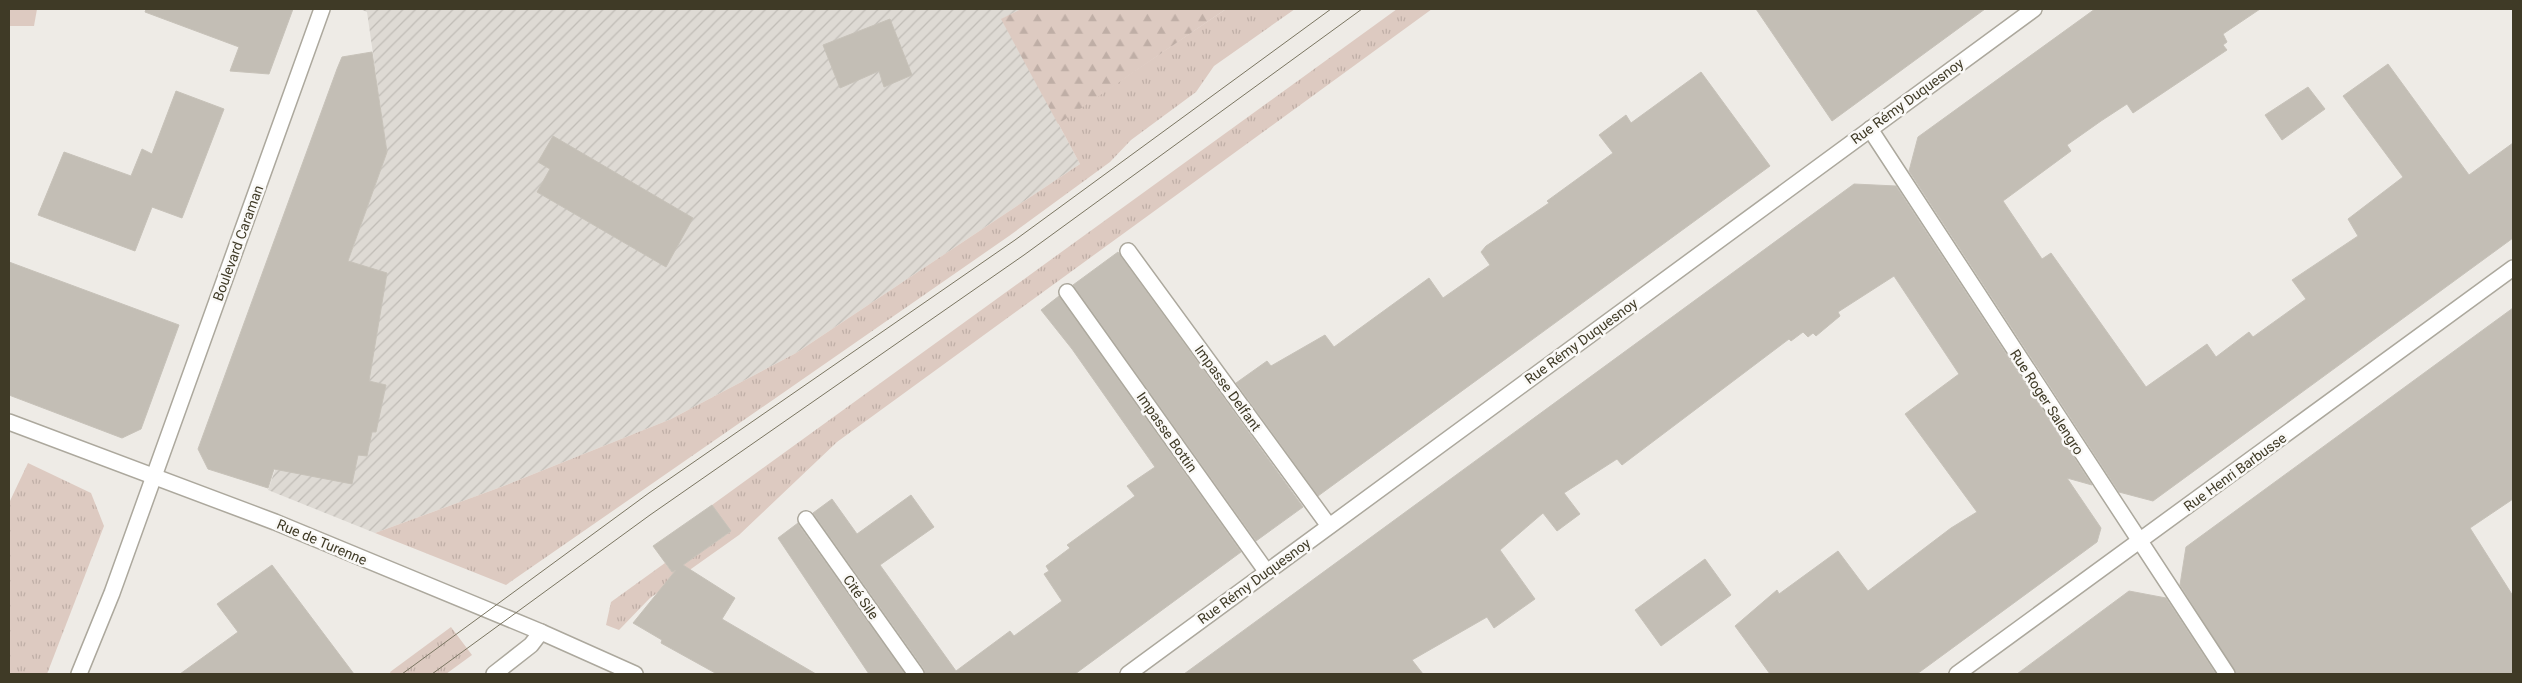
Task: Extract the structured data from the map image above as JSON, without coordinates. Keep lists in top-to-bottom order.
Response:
{
  "streets": {
    "street": [
      "Rue Rémy Duquesnoy",
      "Boulevard Caraman",
      "Impasse Delfant",
      "Rue Roger Salengro",
      "Impasse Bottin",
      "Rue Henri Barbusse",
      "Rue de Turenne",
      "Cité Sile"
    ]
  },
  "crossings": [
    ["Rue Rémy Duquesnoy", "Impasse Delfant"],
    ["Rue Rémy Duquesnoy", "Rue Roger Salengro"],
    ["Rue Rémy Duquesnoy", "Impasse Bottin"],
    ["Boulevard Caraman", "Rue de Turenne"],
    ["Rue Roger Salengro", "Rue Henri Barbusse"]
  ]
}
